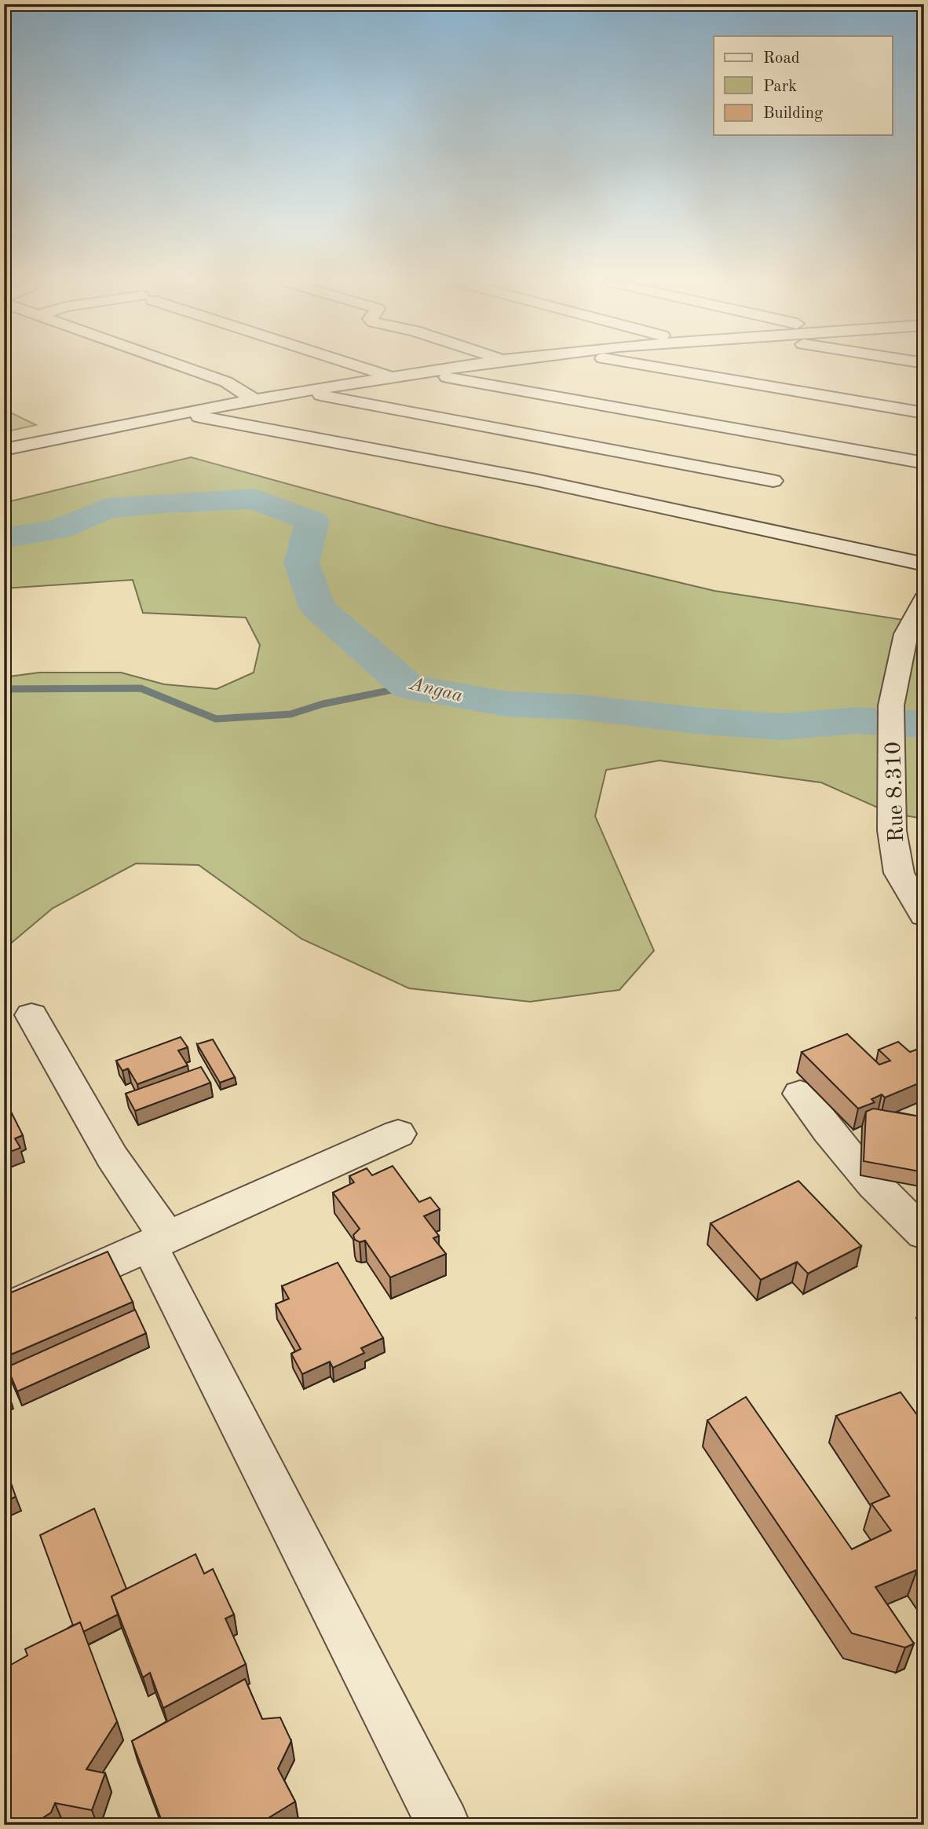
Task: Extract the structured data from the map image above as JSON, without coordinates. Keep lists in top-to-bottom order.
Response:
{
  "streets": {
    "street": ["Rue 8.310"]
  },
  "water": ["Angaa"],
  "legend": ["Road", "Park", "Building"]
}
